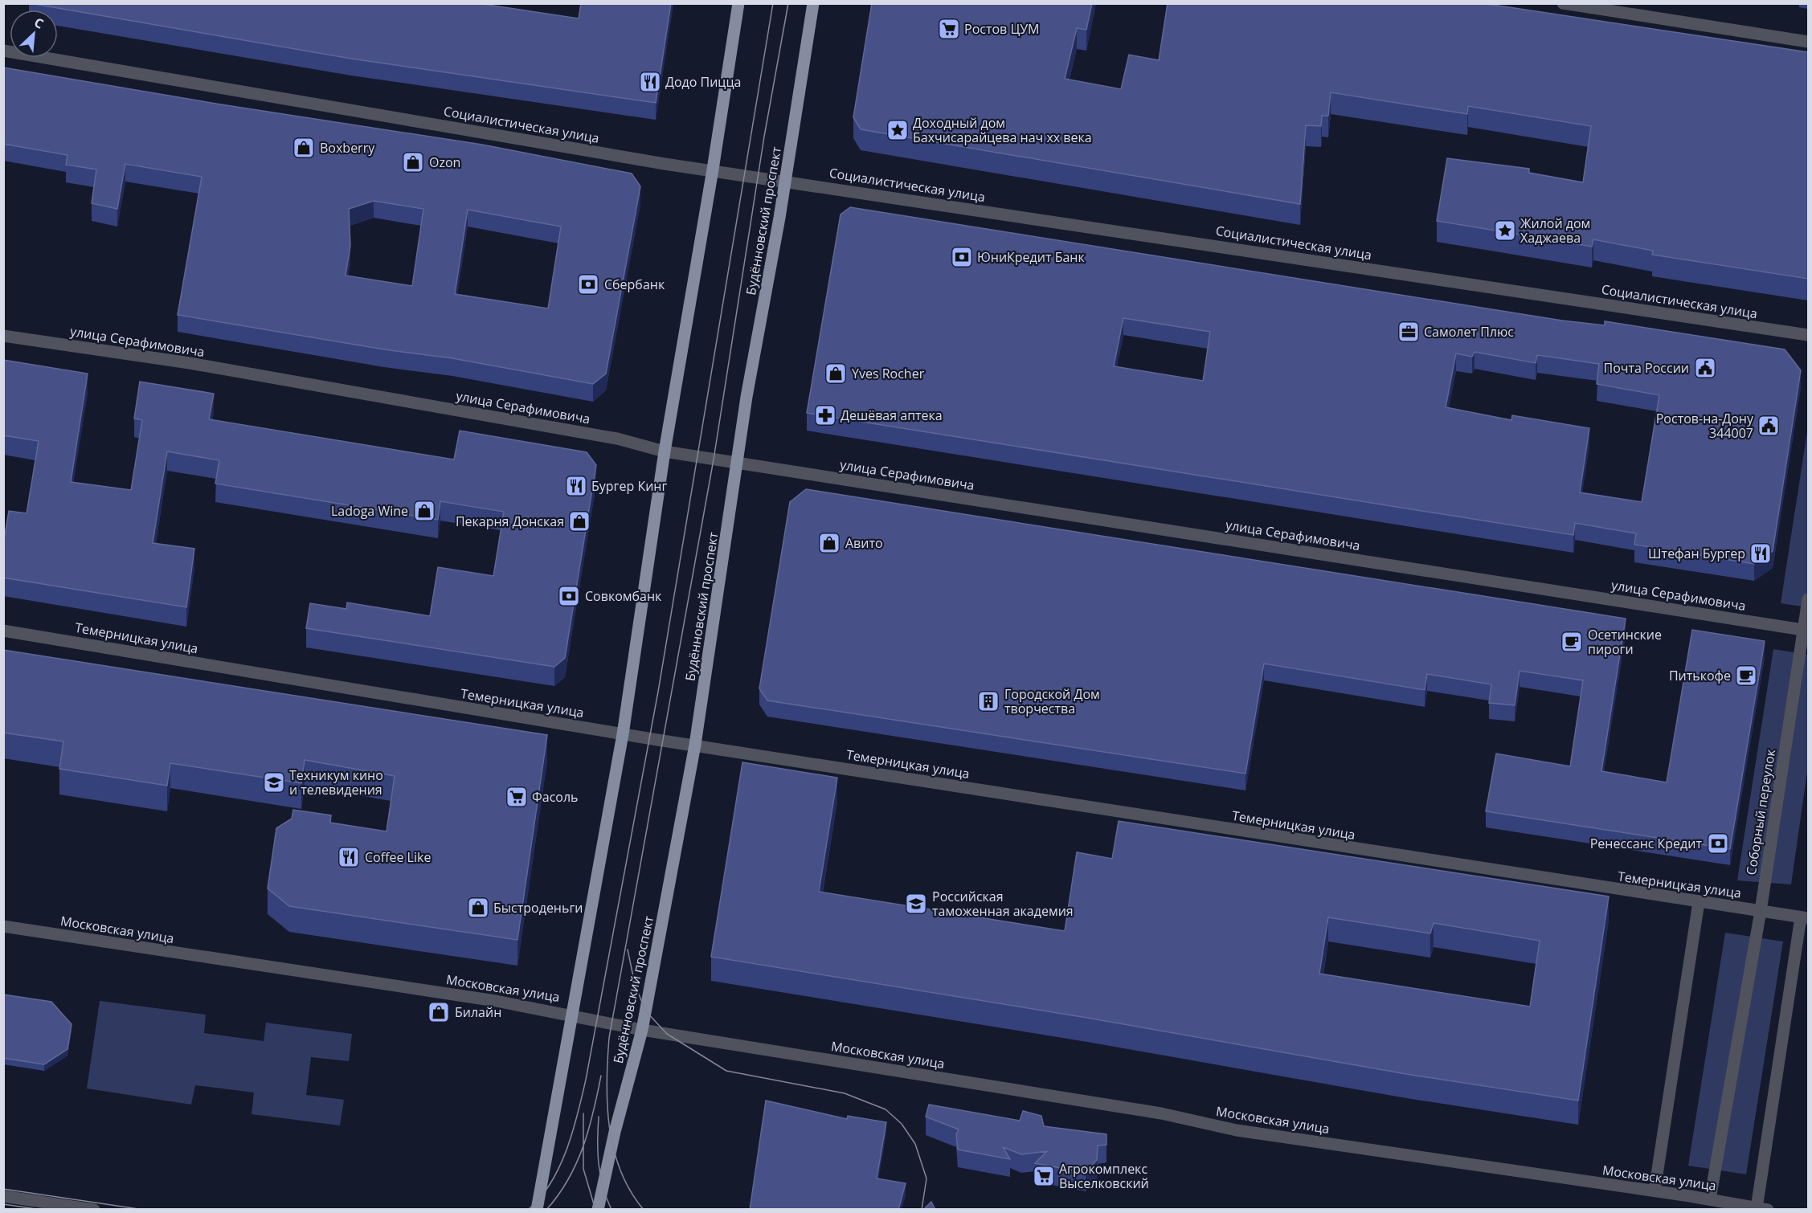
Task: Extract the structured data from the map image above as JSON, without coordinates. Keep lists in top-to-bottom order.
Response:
{
  "streets": {
    "main road": ["Будённовский проспект"],
    "street": [
      "Социалистическая улица",
      "улица Серафимовича",
      "Темерницкая улица",
      "Соборный переулок",
      "Московская улица"
    ]
  },
  "crossings": [
    ["Социалистическая улица", "Будённовский проспект"],
    ["Будённовский проспект", "улица Серафимовича"],
    ["Будённовский проспект", "Темерницкая улица"],
    ["Будённовский проспект", "Московская улица"],
    ["улица Серафимовича", "Соборный переулок"],
    ["Темерницкая улица", "Соборный переулок"],
    ["Соборный переулок", "Московская улица"]
  ],
  "places": {
    "supermarket": ["Ростов ЦУМ", "Фасоль", "Агрокомплекс Выселковский"],
    "restaurant": [
      "Додо Пицца",
      "Бургер Кинг",
      "Штефан Бургер",
      "Coffee Like"
    ],
    "place": ["Доходный дом Бахчисарайцева нач xx века", "Жилой дом Хаджаева"],
    "shop": [
      "Boxberry",
      "Ozon",
      "Yves Rocher",
      "Ladoga Wine",
      "Пекарня Донская",
      "Авито",
      "Быстроденьги",
      "Билайн"
    ],
    "bank": [
      "ЮниКредит Банк",
      "Сбербанк",
      "Совкомбанк",
      "Ренессанс Кредит"
    ],
    "office": ["Самолет Плюс"],
    "public building": ["Почта России", "Ростов-на-Дону 344007"],
    "pharmacy": ["Дешёвая аптека"],
    "cafe": ["Осетинские пироги", "Питькофе"],
    "building": ["Городской Дом творчества"],
    "school or university": ["Техникум кино и телевидения", "Российская таможенная академия"]
  },
  "north": "top right"
}
